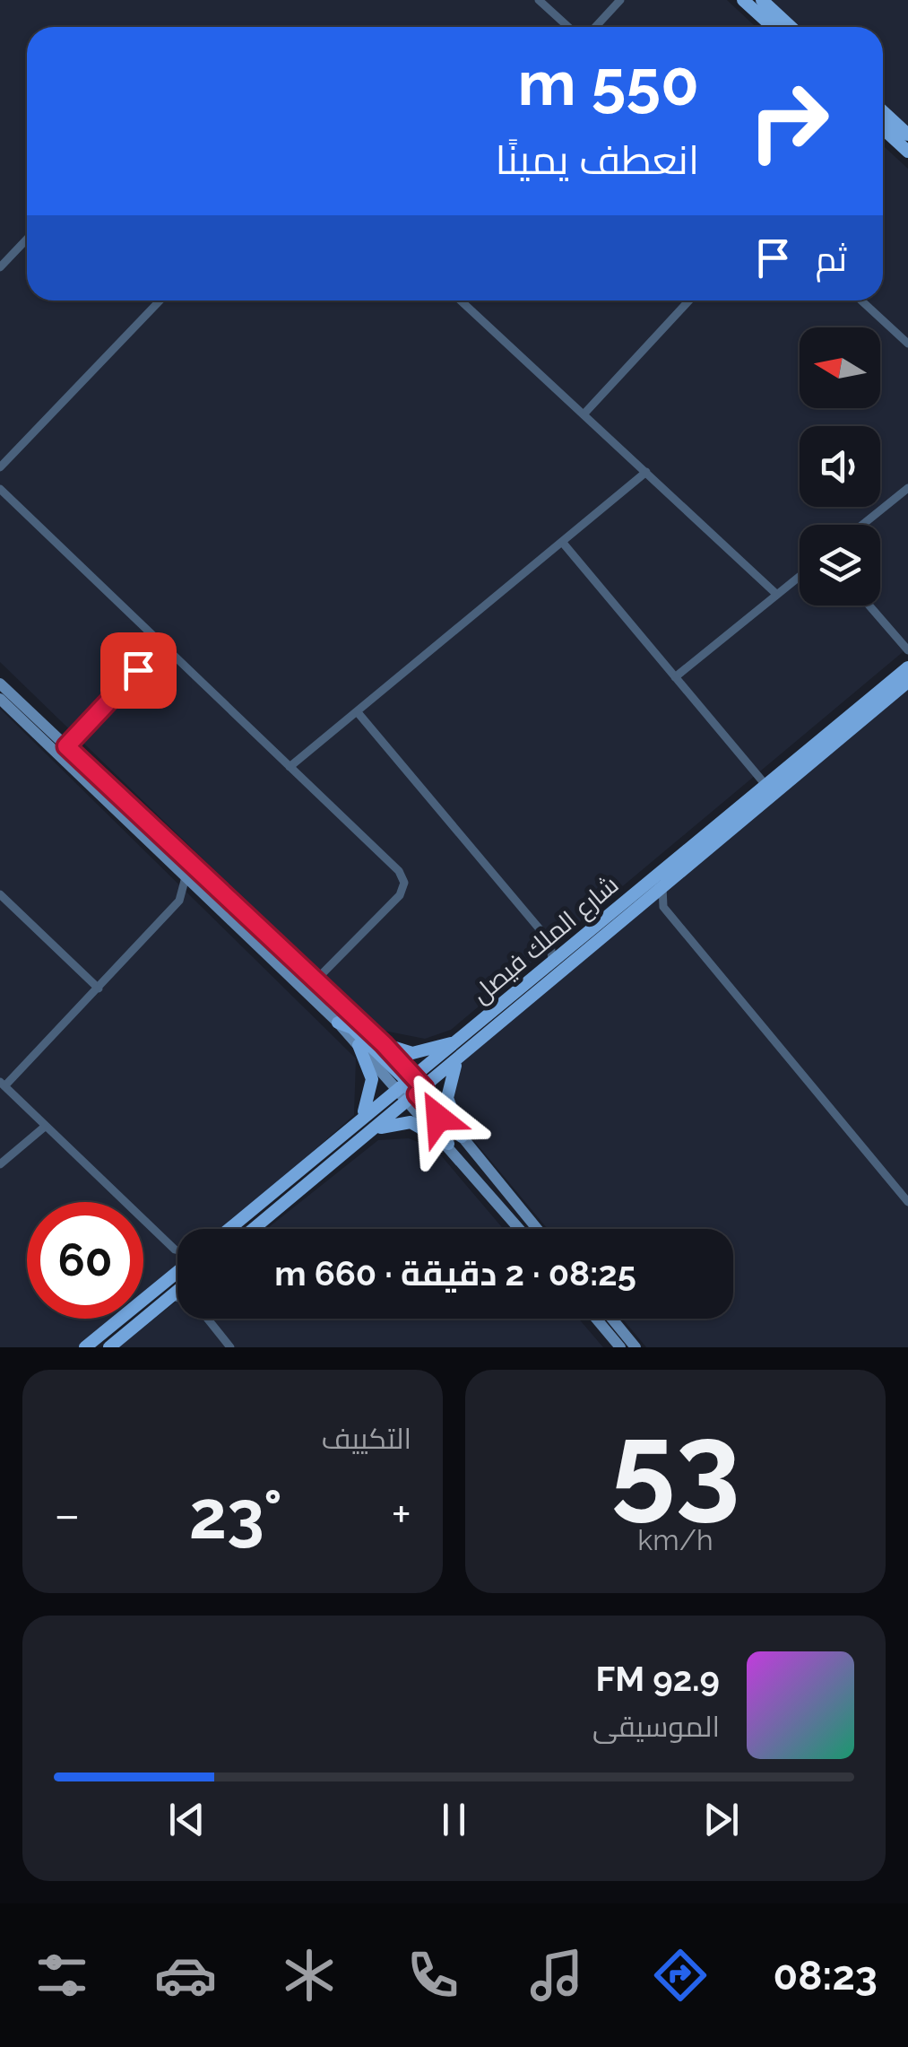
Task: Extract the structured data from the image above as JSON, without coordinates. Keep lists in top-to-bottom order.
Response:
{
  "streets": {
    "main road": ["شارع الملك فيصل"]
  },
  "north": "left",
  "page": {
    "turn": ["550 m", "انعطف يمينًا"],
    "then": "ثم",
    "limit": "60",
    "trip": "08:25 · 2 دقيقة · 660 m",
    "tile": [
      ["53", "km/h"],
      "التكييف"
    ],
    "heat": ["−", "23°", "+"],
    "song": ["92.9 FM", "الموسيقى"],
    "tabs": "08:23"
  }
}
